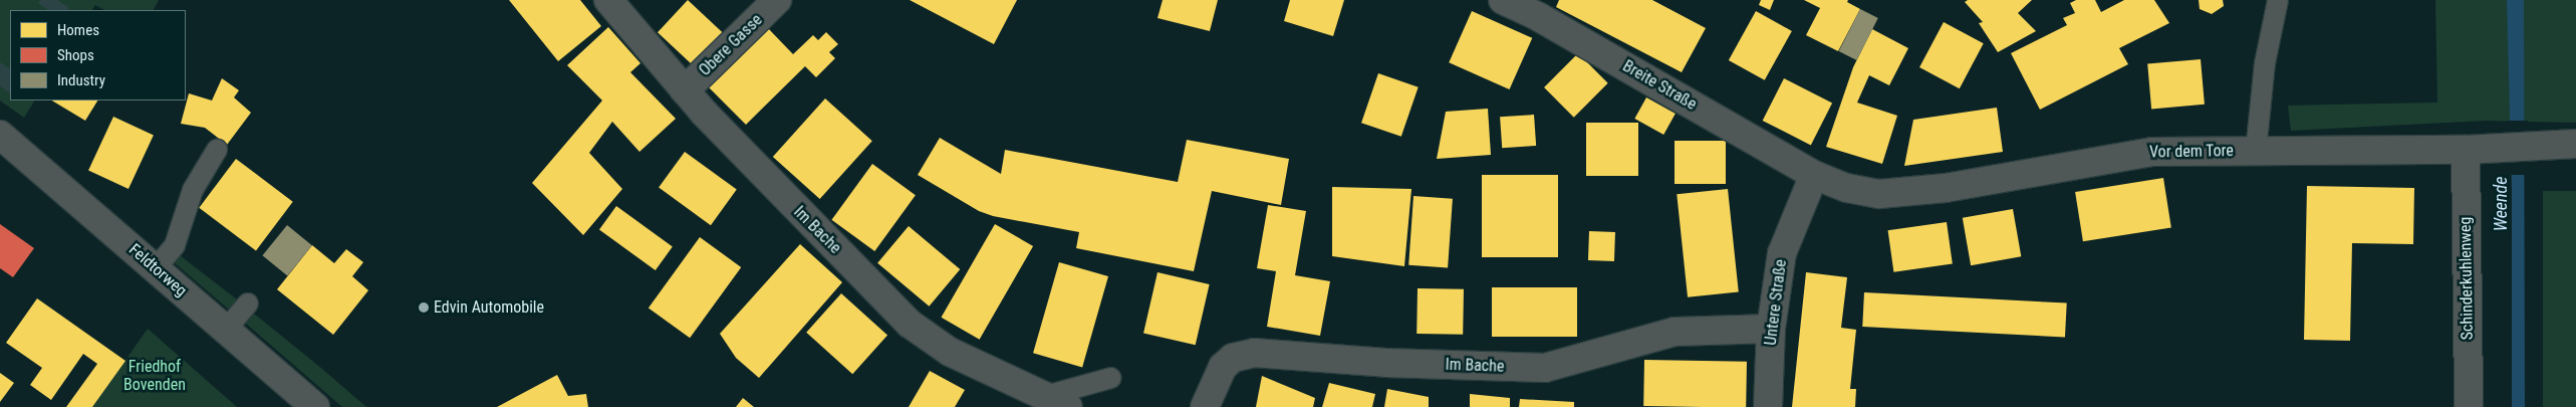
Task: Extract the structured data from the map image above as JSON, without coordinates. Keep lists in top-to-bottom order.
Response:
{
  "streets": {
    "street": [
      "Obere Gasse",
      "Breite Straße",
      "Vor dem Tore",
      "Im Bache",
      "Feldtorweg",
      "Schinderkuhlenweg",
      "Untere Straße"
    ]
  },
  "crossings": [
    ["Obere Gasse", "Im Bache"],
    ["Breite Straße", "Vor dem Tore"],
    ["Breite Straße", "Untere Straße"],
    ["Vor dem Tore", "Schinderkuhlenweg"],
    ["Vor dem Tore", "Untere Straße"],
    ["Im Bache", "Untere Straße"]
  ],
  "water": ["Weende"],
  "parks": ["Friedhof Bovenden"],
  "places": ["Edvin Automobile"],
  "legend": ["Homes", "Shops", "Industry"]
}
